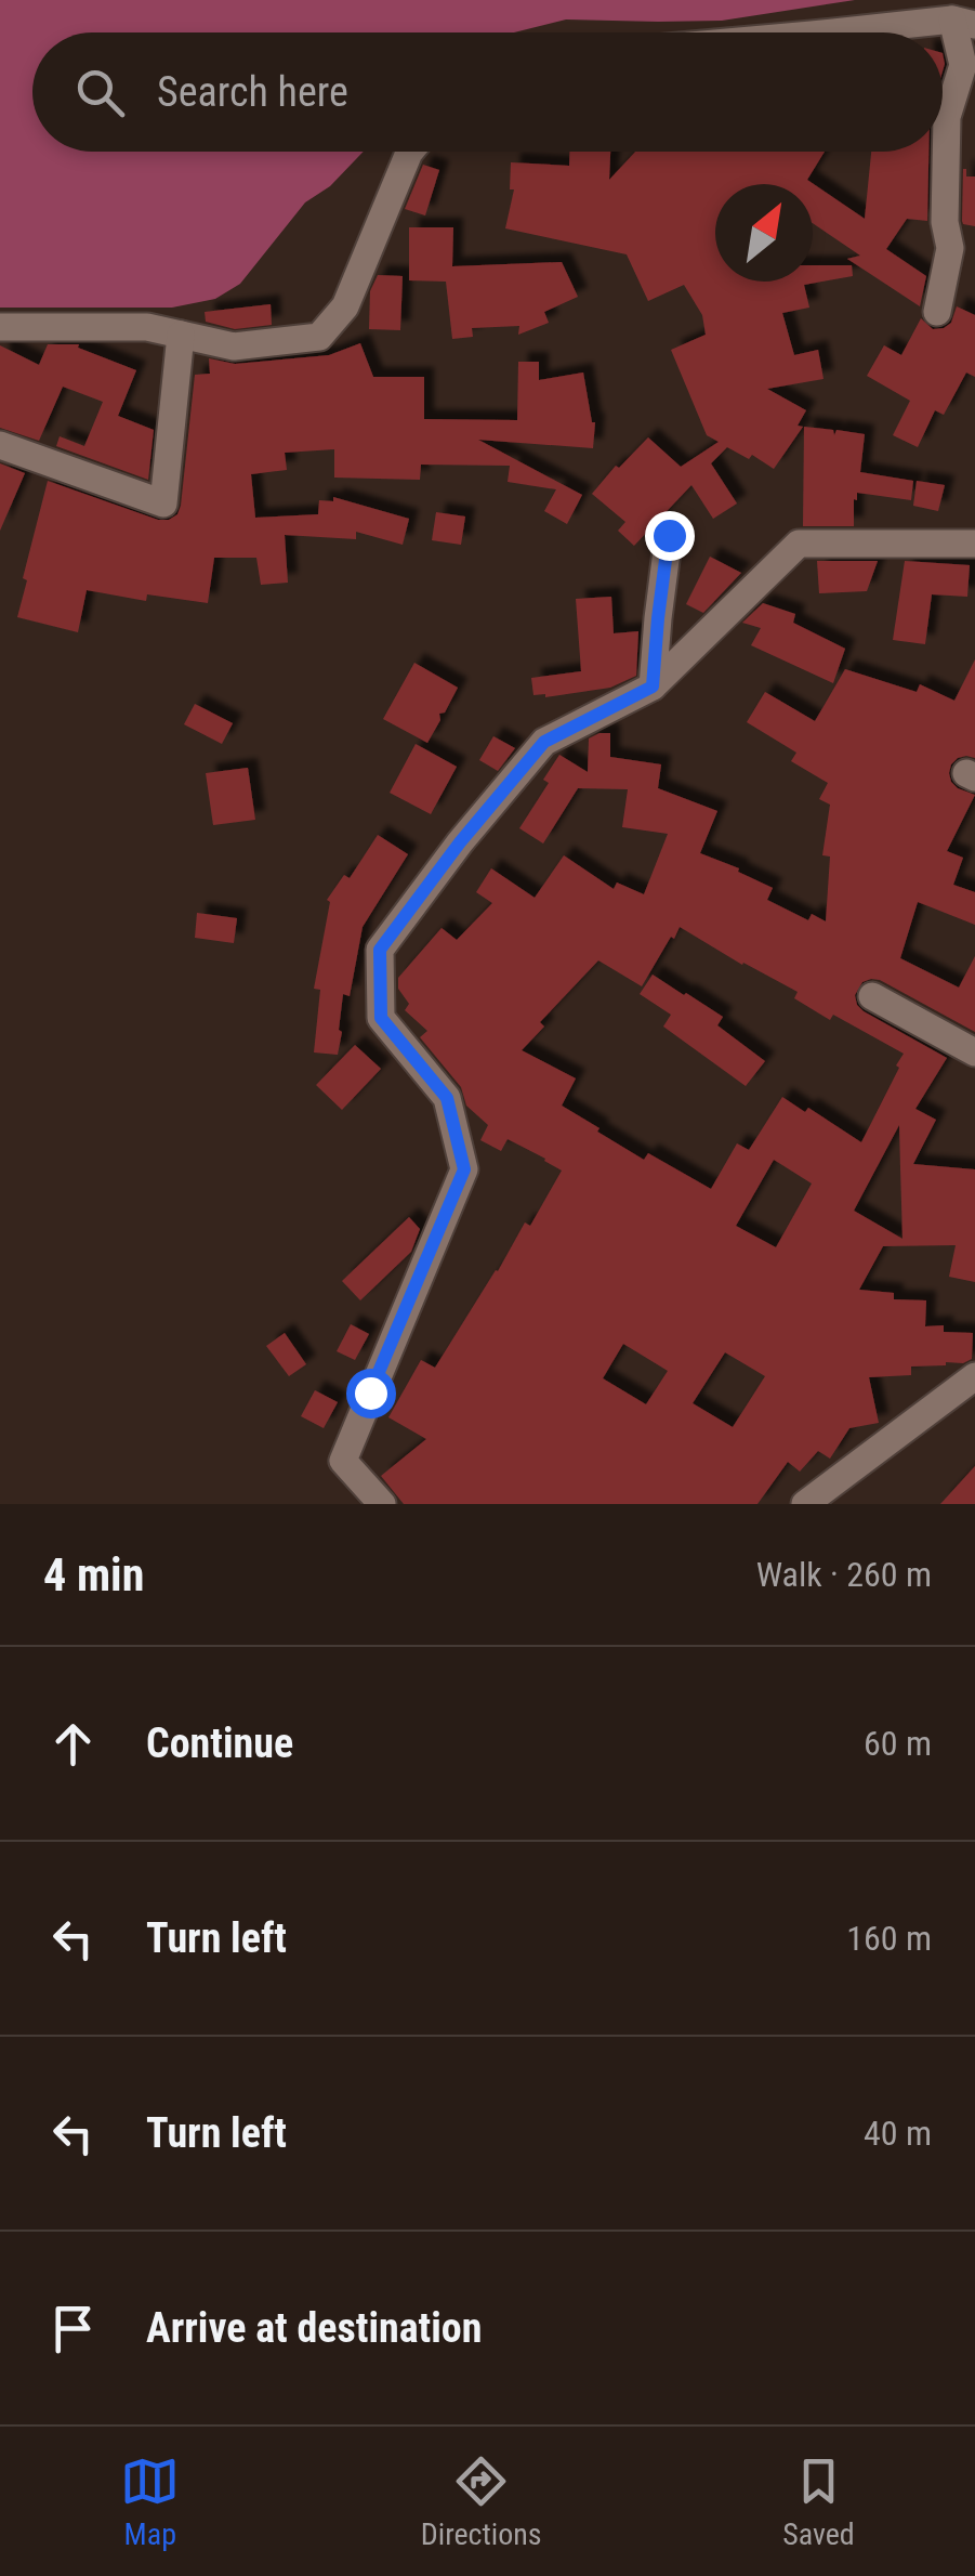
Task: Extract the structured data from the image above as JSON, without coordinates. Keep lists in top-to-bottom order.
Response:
{
  "north": "top right",
  "page": {
    "search": "Search here",
    "heading": ["4 min", "Walk · 260 m"],
    "list": [
      ["Continue", "60 m"],
      ["Turn left", "160 m"],
      ["Turn left", "40 m"],
      "Arrive at destination"
    ],
    "nav": ["Map", "Directions", "Saved"]
  }
}
